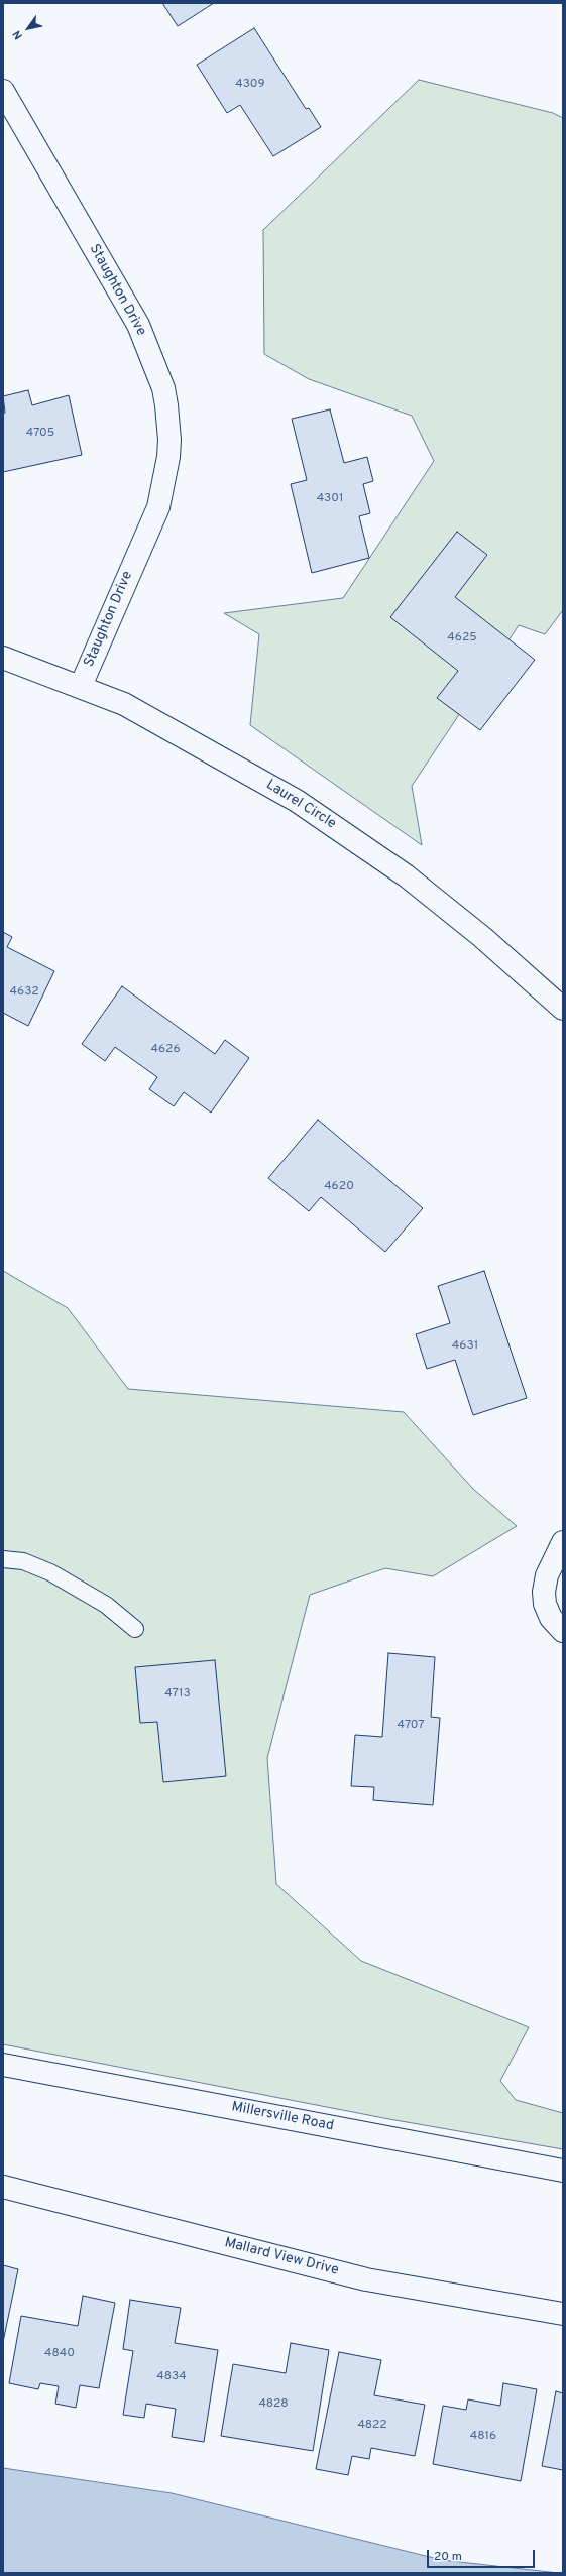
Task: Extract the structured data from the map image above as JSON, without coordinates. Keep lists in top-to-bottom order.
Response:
{
  "streets": {
    "street": [
      "Staughton Drive",
      "Laurel Circle",
      "Millersville Road",
      "Mallard View Drive"
    ]
  },
  "crossings": [
    ["Staughton Drive", "Laurel Circle"]
  ],
  "house_numbers": [
    "4309",
    "4705",
    "4301",
    "4625",
    "4632",
    "4626",
    "4620",
    "4631",
    "4713",
    "4707",
    "4840",
    "4834",
    "4828",
    "4822",
    "4816"
  ],
  "scale_bar": "20 m",
  "north": "bottom left"
}
